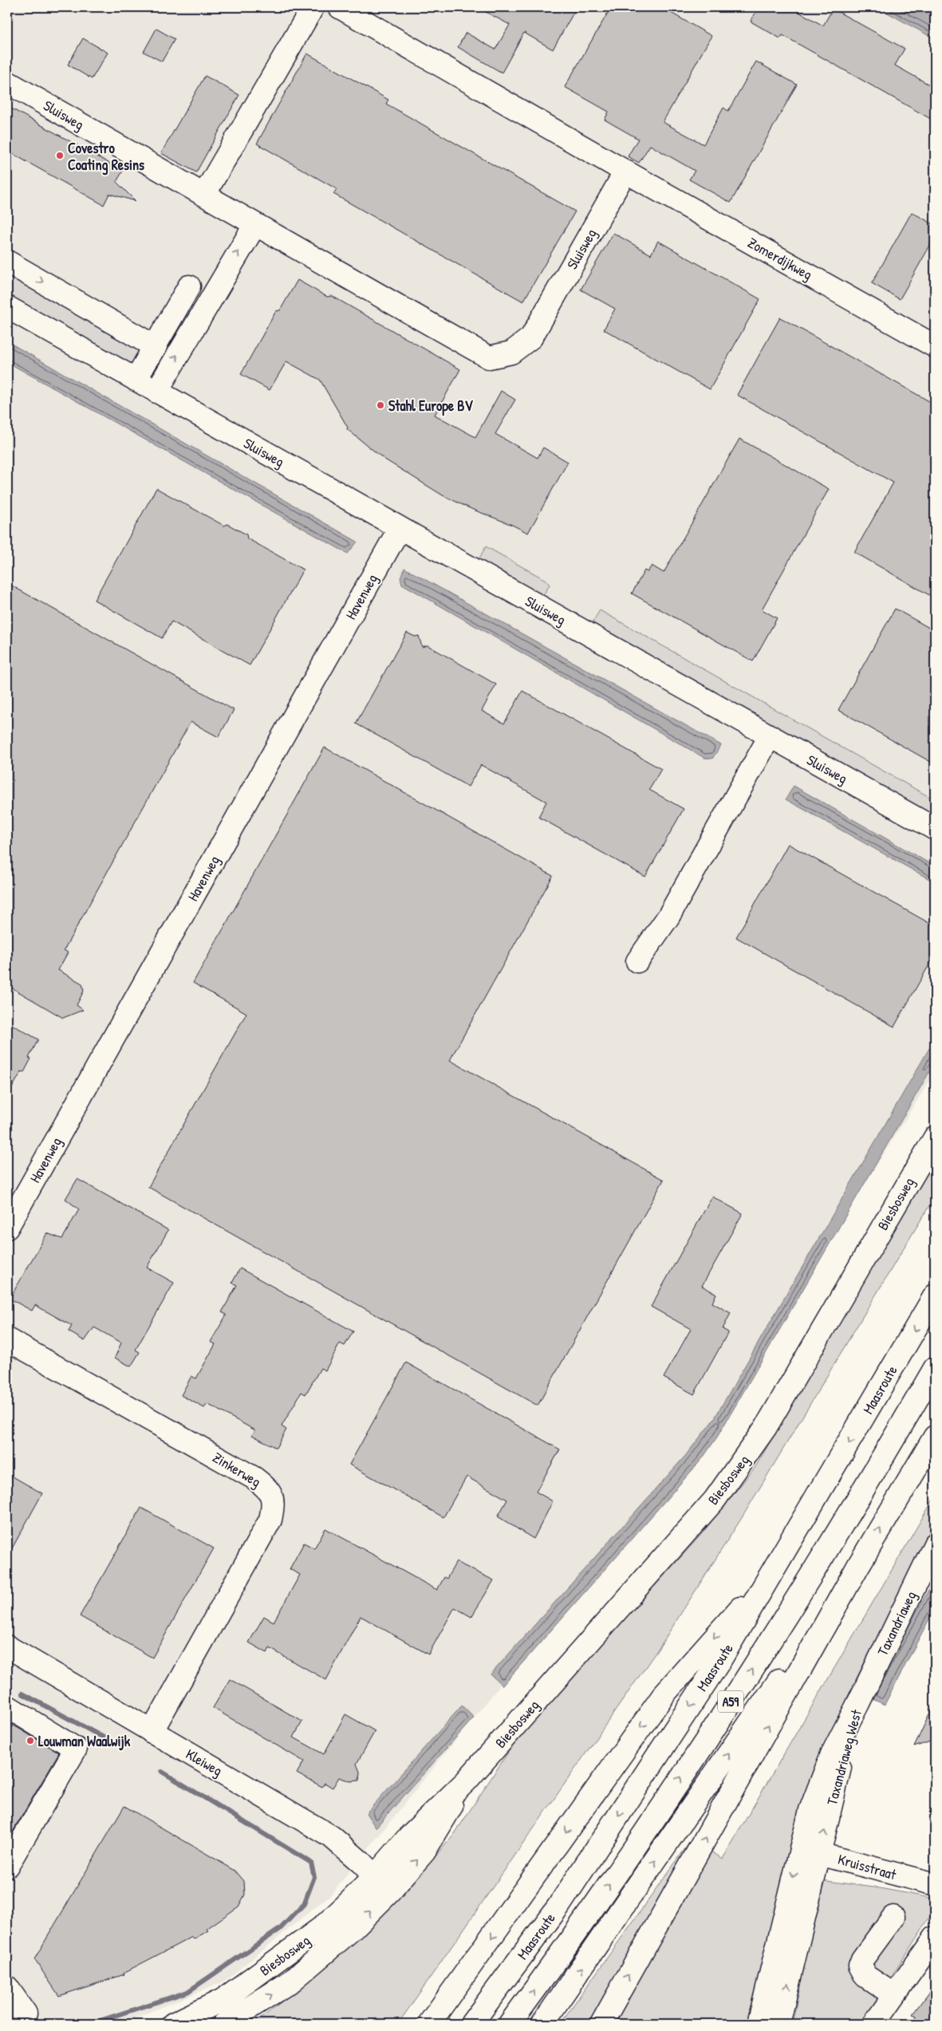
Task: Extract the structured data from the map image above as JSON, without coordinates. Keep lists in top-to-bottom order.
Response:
{
  "streets": {
    "main road": [
      "Sluisweg",
      "Zomerdijkweg",
      "Havenweg",
      "Biesbosweg",
      "Maasroute",
      "Zinkerweg",
      "Taxandriaweg",
      "A59",
      "Taxandriaweg West",
      "Kleiweg",
      "Kruisstraat"
    ]
  },
  "crossings": [
    ["Sluisweg", "Zomerdijkweg"],
    ["Sluisweg", "Havenweg"],
    ["Biesbosweg", "Kleiweg"],
    ["Maasroute", "A59"],
    ["Zinkerweg", "Kleiweg"],
    ["Taxandriaweg", "Taxandriaweg West"],
    ["Taxandriaweg West", "Kruisstraat"]
  ],
  "places": ["Covestro Coating Resins", "Stahl Europe BV", "Louwman Waalwijk"]
}
